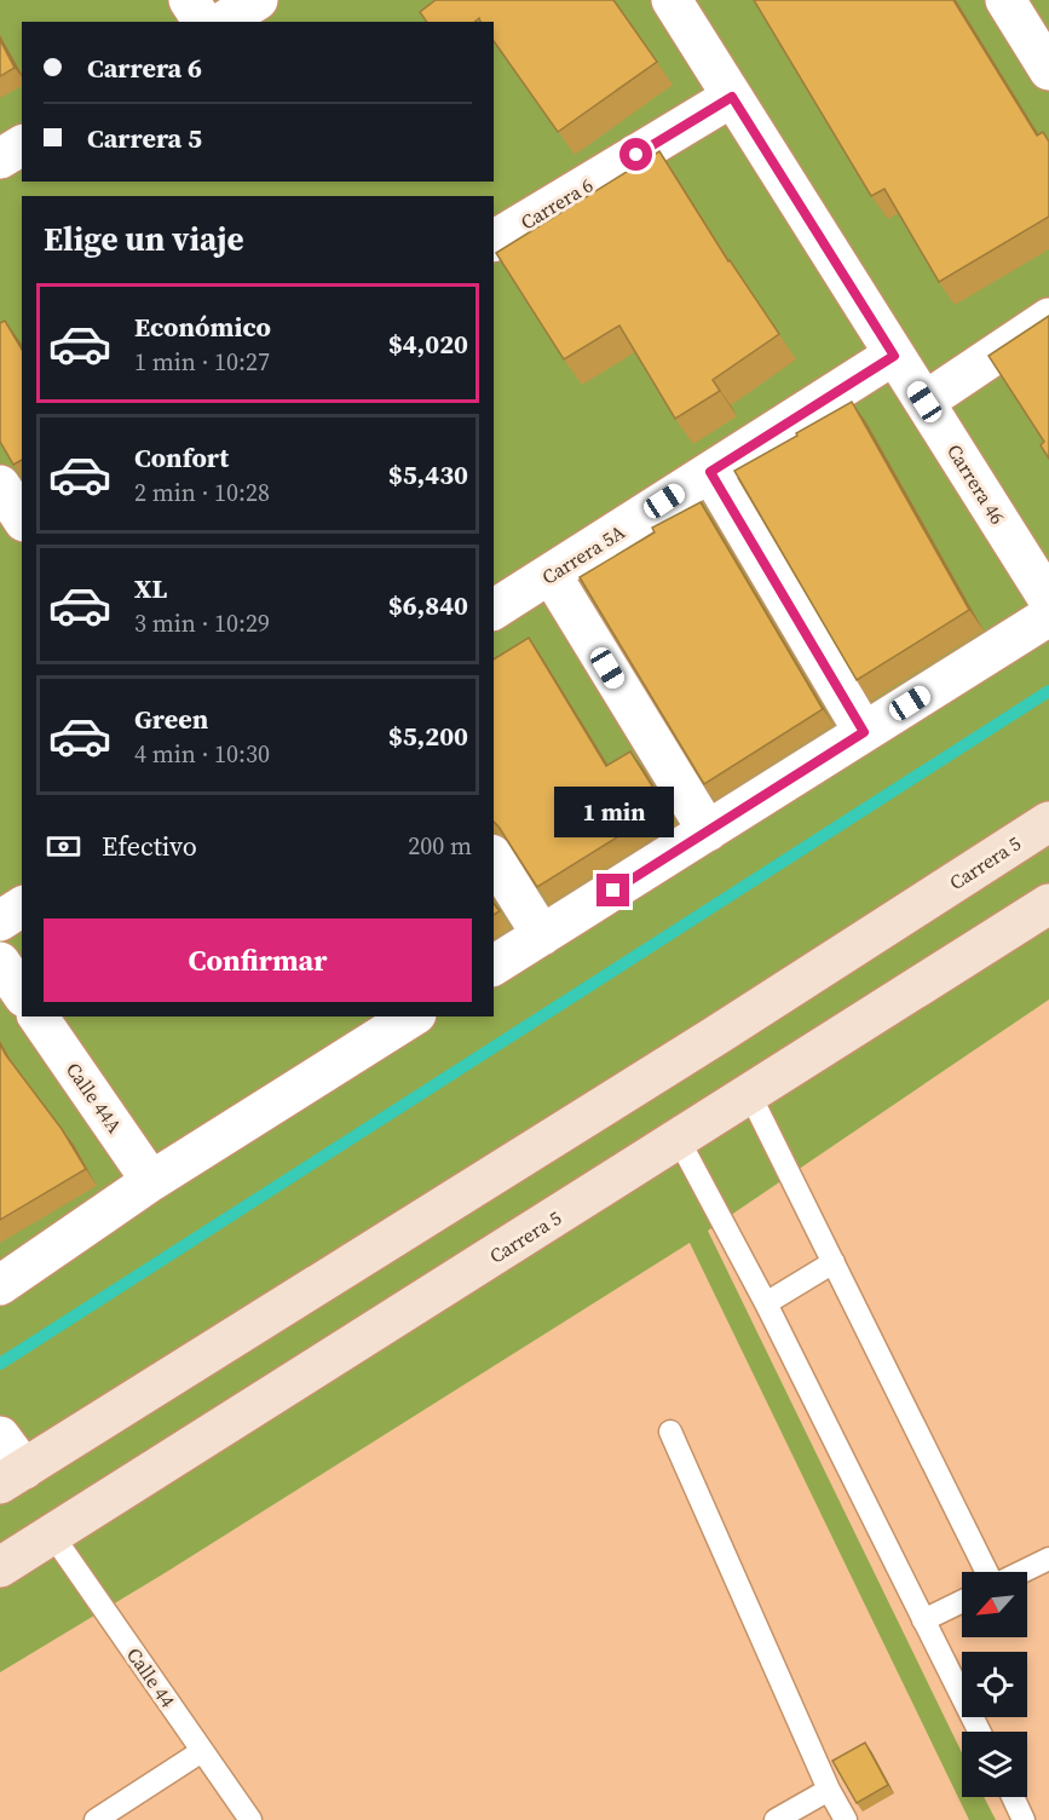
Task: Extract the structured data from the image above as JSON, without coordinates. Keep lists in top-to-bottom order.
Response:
{
  "streets": {
    "main road": ["Carrera 5"],
    "street": [
      "Carrera 6",
      "Carrera 46",
      "Carrera 5A",
      "Calle 44A"
    ],
    "lane": ["Calle 44"]
  },
  "crossings": [
    ["Carrera 6", "Carrera 46"],
    ["Carrera 46", "Carrera 5A"],
    ["Carrera 5", "Calle 44"]
  ],
  "north": "bottom left",
  "page": {
    "banner": ["Carrera 6", "Carrera 5"],
    "heading": "Elige un viaje",
    "list": [
      {
        "name": "Económico",
        "note": "1 min · 10:27",
        "value": "$4,020"
      },
      {
        "name": "Confort",
        "note": "2 min · 10:28",
        "value": "$5,430"
      },
      {
        "name": "XL",
        "note": "3 min · 10:29",
        "value": "$6,840"
      },
      {
        "name": "Green",
        "note": "4 min · 10:30",
        "value": "$5,200"
      }
    ],
    "bubble": "1 min",
    "pay": ["Efectivo", "200 m"],
    "buttons": "Confirmar"
  }
}
